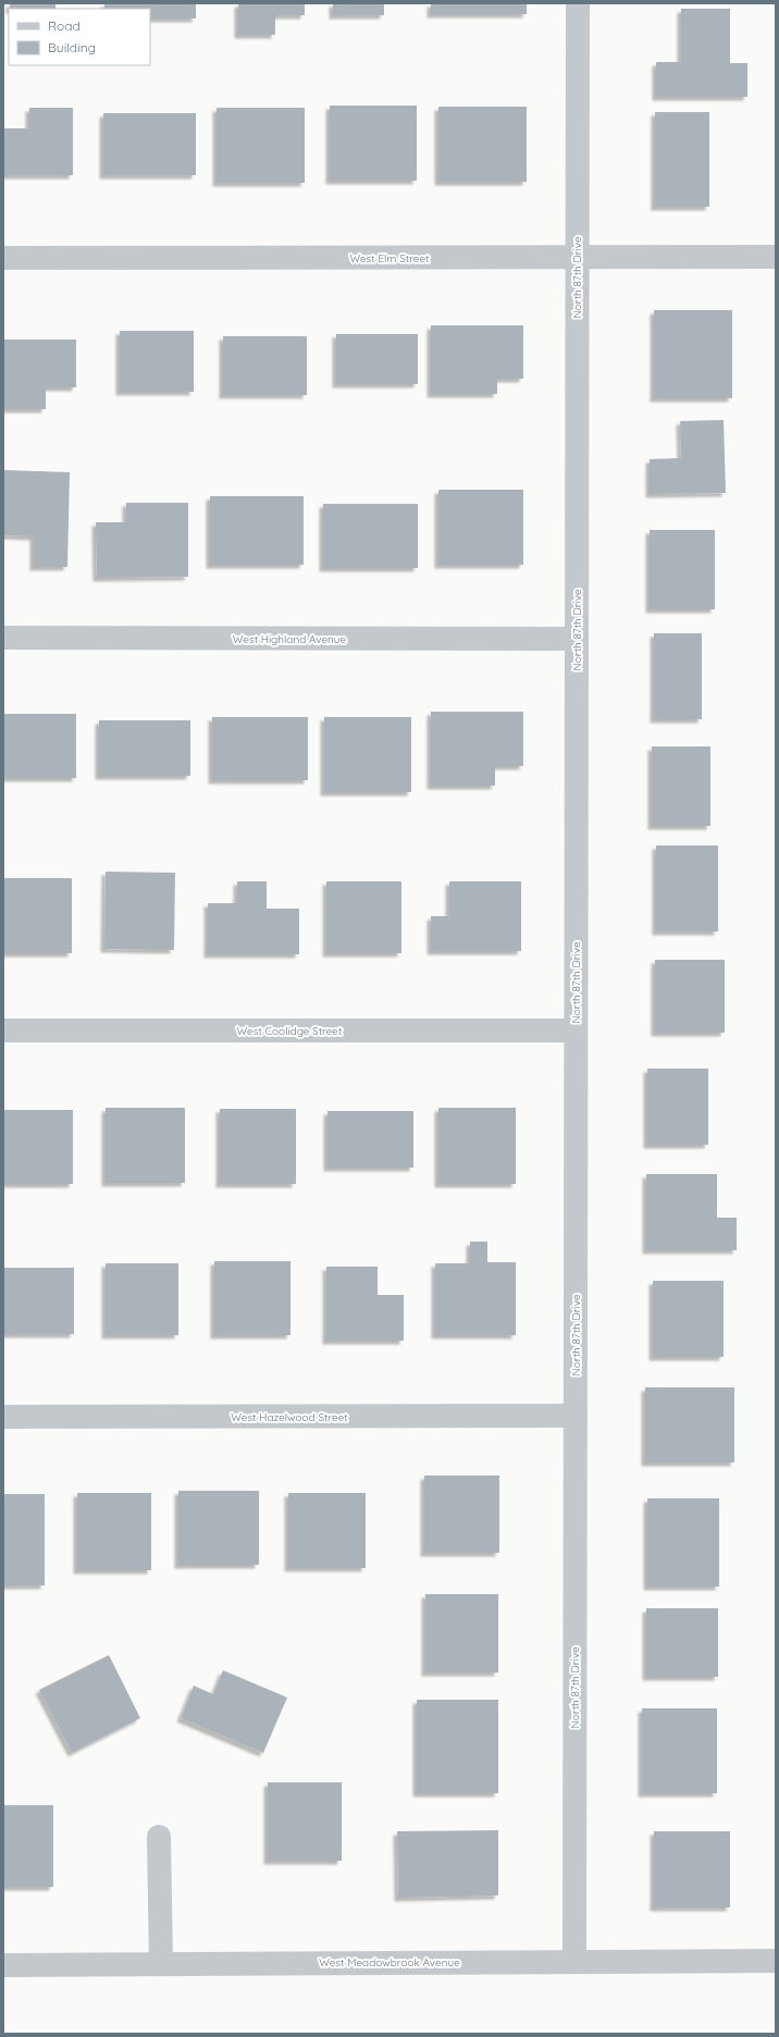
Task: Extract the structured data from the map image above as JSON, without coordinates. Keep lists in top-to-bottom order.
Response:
{
  "streets": {
    "street": [
      "West Elm Street",
      "North 87th Drive",
      "West Highland Avenue",
      "West Coolidge Street",
      "West Hazelwood Street",
      "West Meadowbrook Avenue"
    ]
  },
  "crossings": [
    ["West Elm Street", "North 87th Drive"],
    ["North 87th Drive", "West Highland Avenue"],
    ["North 87th Drive", "West Coolidge Street"],
    ["North 87th Drive", "West Hazelwood Street"],
    ["North 87th Drive", "West Meadowbrook Avenue"]
  ],
  "legend": ["Road", "Building"]
}
